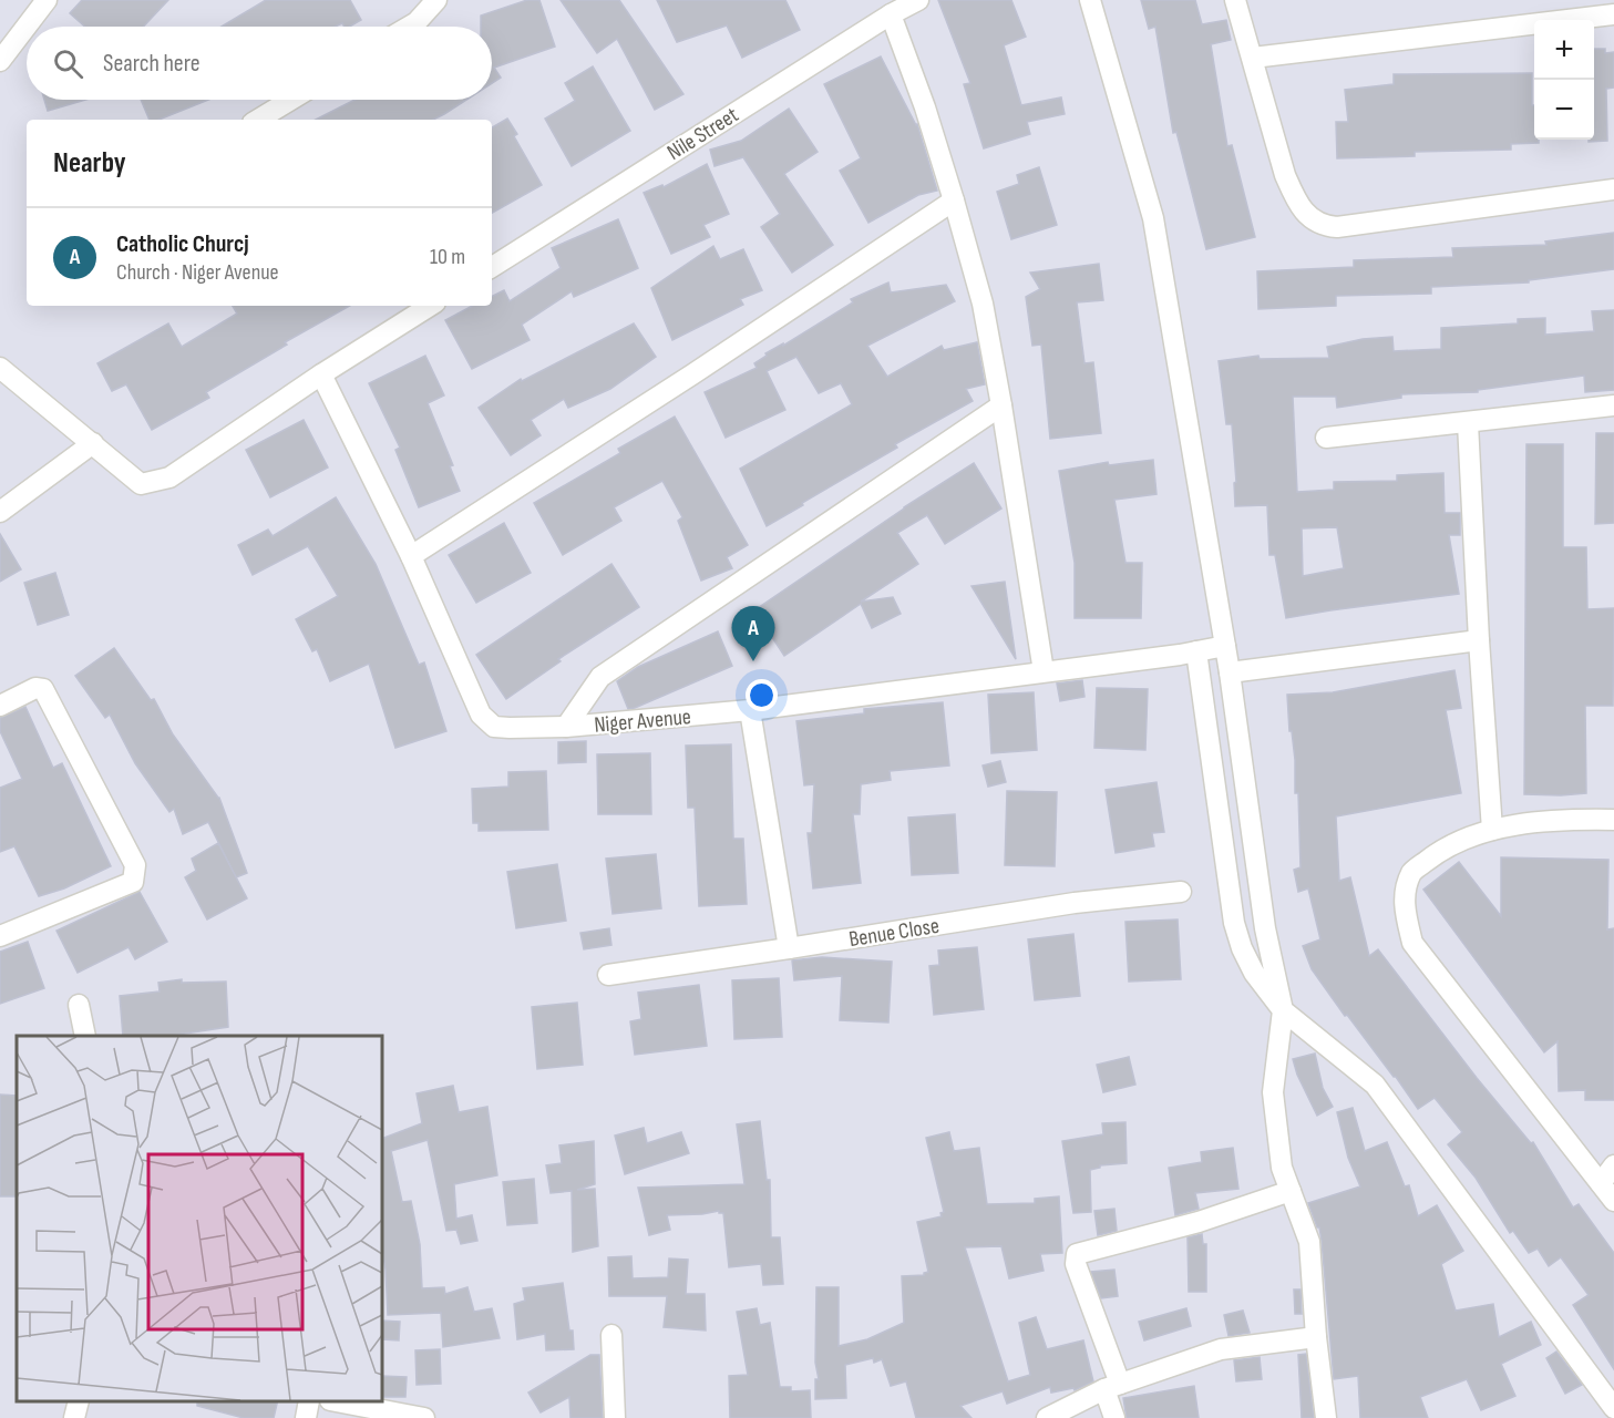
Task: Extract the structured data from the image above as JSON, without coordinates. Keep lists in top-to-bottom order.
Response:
{
  "streets": {
    "street": ["Nile Street", "Niger Avenue", "Benue Close"]
  },
  "page": {
    "map_buttons": ["+", "−"],
    "search": "Search here",
    "heading": "Nearby",
    "list": [
      {
        "mark": "A",
        "name": "Catholic Churcj",
        "note": "Church · Niger Avenue",
        "value": "10 m"
      }
    ],
    "pins": "A"
  }
}
